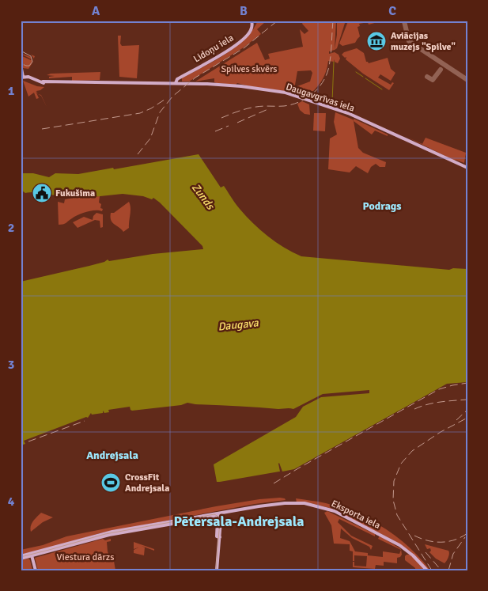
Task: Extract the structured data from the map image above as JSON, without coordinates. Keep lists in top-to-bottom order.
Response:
{
  "streets": {
    "street": ["Lidoņu iela", "Daugavgrīvas iela", "Eksporta iela"]
  },
  "crossings": [
    ["Lidoņu iela", "Daugavgrīvas iela"]
  ],
  "districts": ["Podrags", "Andrejsala", "Pētersala-Andrejsala"],
  "water": ["Zunds", "Daugava"],
  "parks": ["Spilves skvērs", "Viestura dārzs"],
  "places": {
    "museum": ["Aviācijas muzejs \"Spilve\""],
    "public building": ["Fukušima"],
    "sports": ["CrossFit Andrejsala"]
  },
  "grid": {
    "columns": ["A", "B", "C"],
    "rows": [
      "1",
      "2",
      "3",
      "4"
    ]
  }
}
